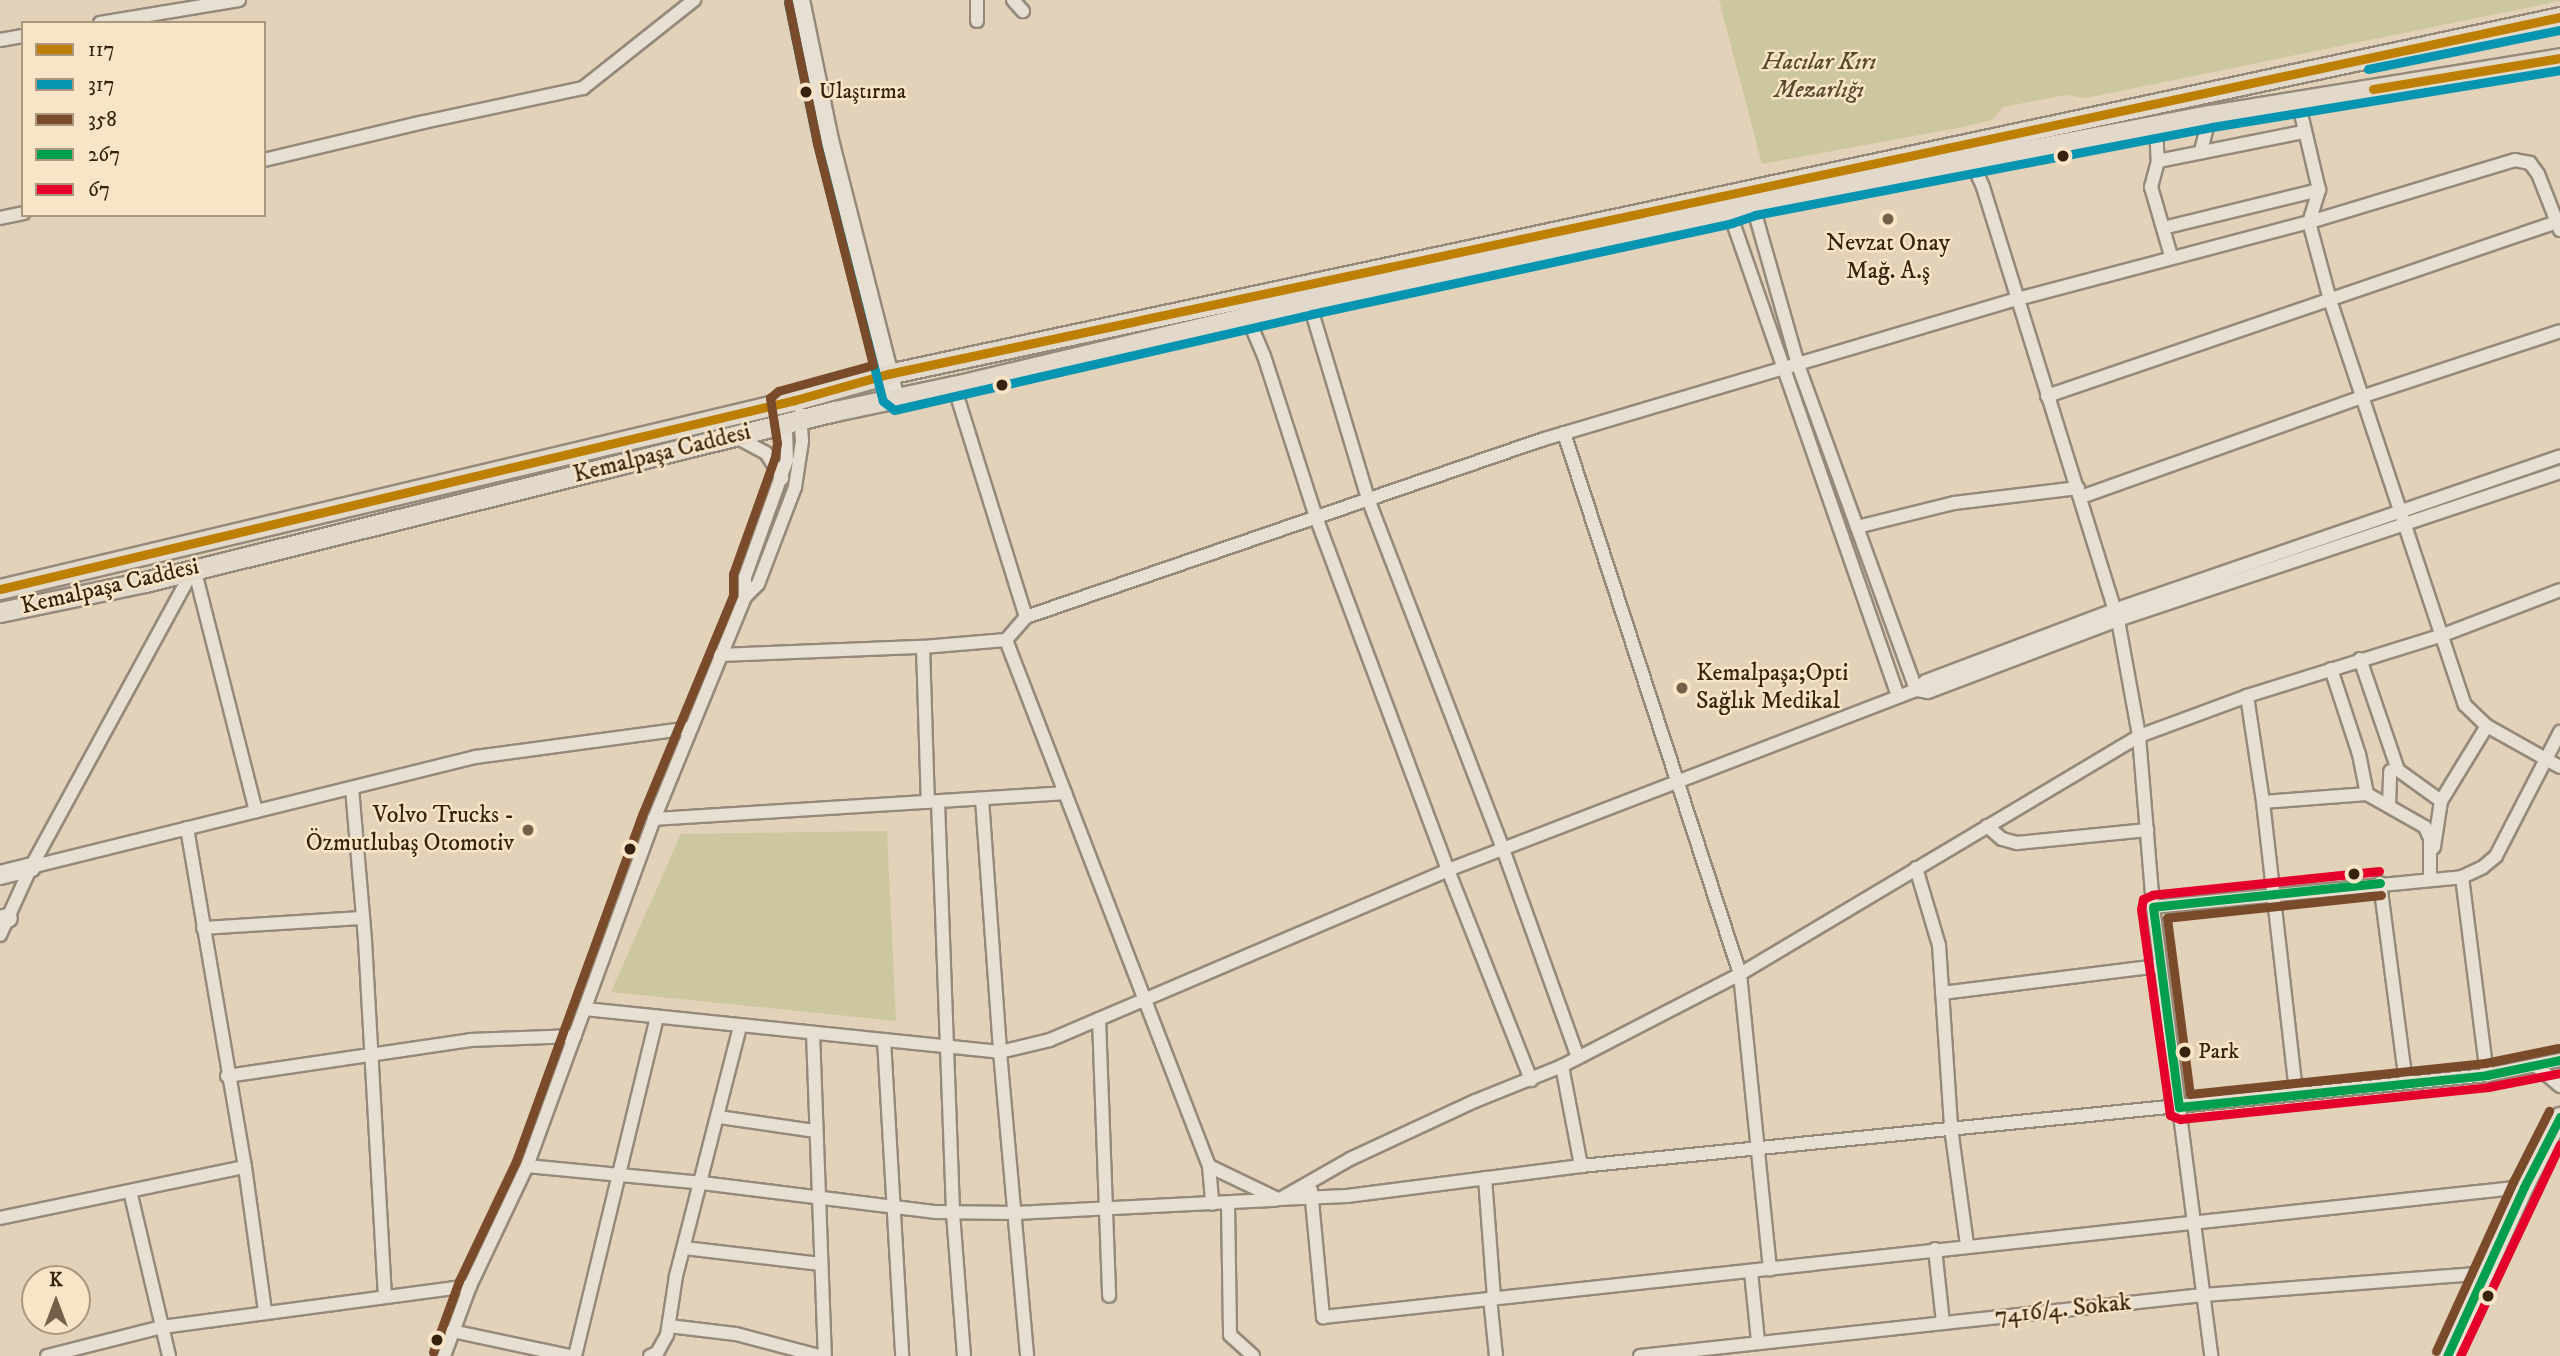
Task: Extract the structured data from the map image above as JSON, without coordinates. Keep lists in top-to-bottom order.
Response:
{
  "streets": {
    "main road": ["Kemalpaşa Caddesi"],
    "street": ["7416/4. Sokak"]
  },
  "parks": ["Hacılar Kırı Mezarlığı"],
  "places": [
    "Ulaştırma",
    "Nevzat Onay Mağ. A.ş",
    "Kemalpaşa;Opti Sağlık Medikal",
    "Volvo Trucks - Özmutlubaş Otomotiv",
    "Park"
  ],
  "lines": [
    "transit line 317",
    "transit line 358",
    "transit line 117",
    "transit line 67",
    "transit line 267"
  ],
  "legend": [
    "117",
    "317",
    "358",
    "267",
    "67"
  ],
  "north": "top"
}
